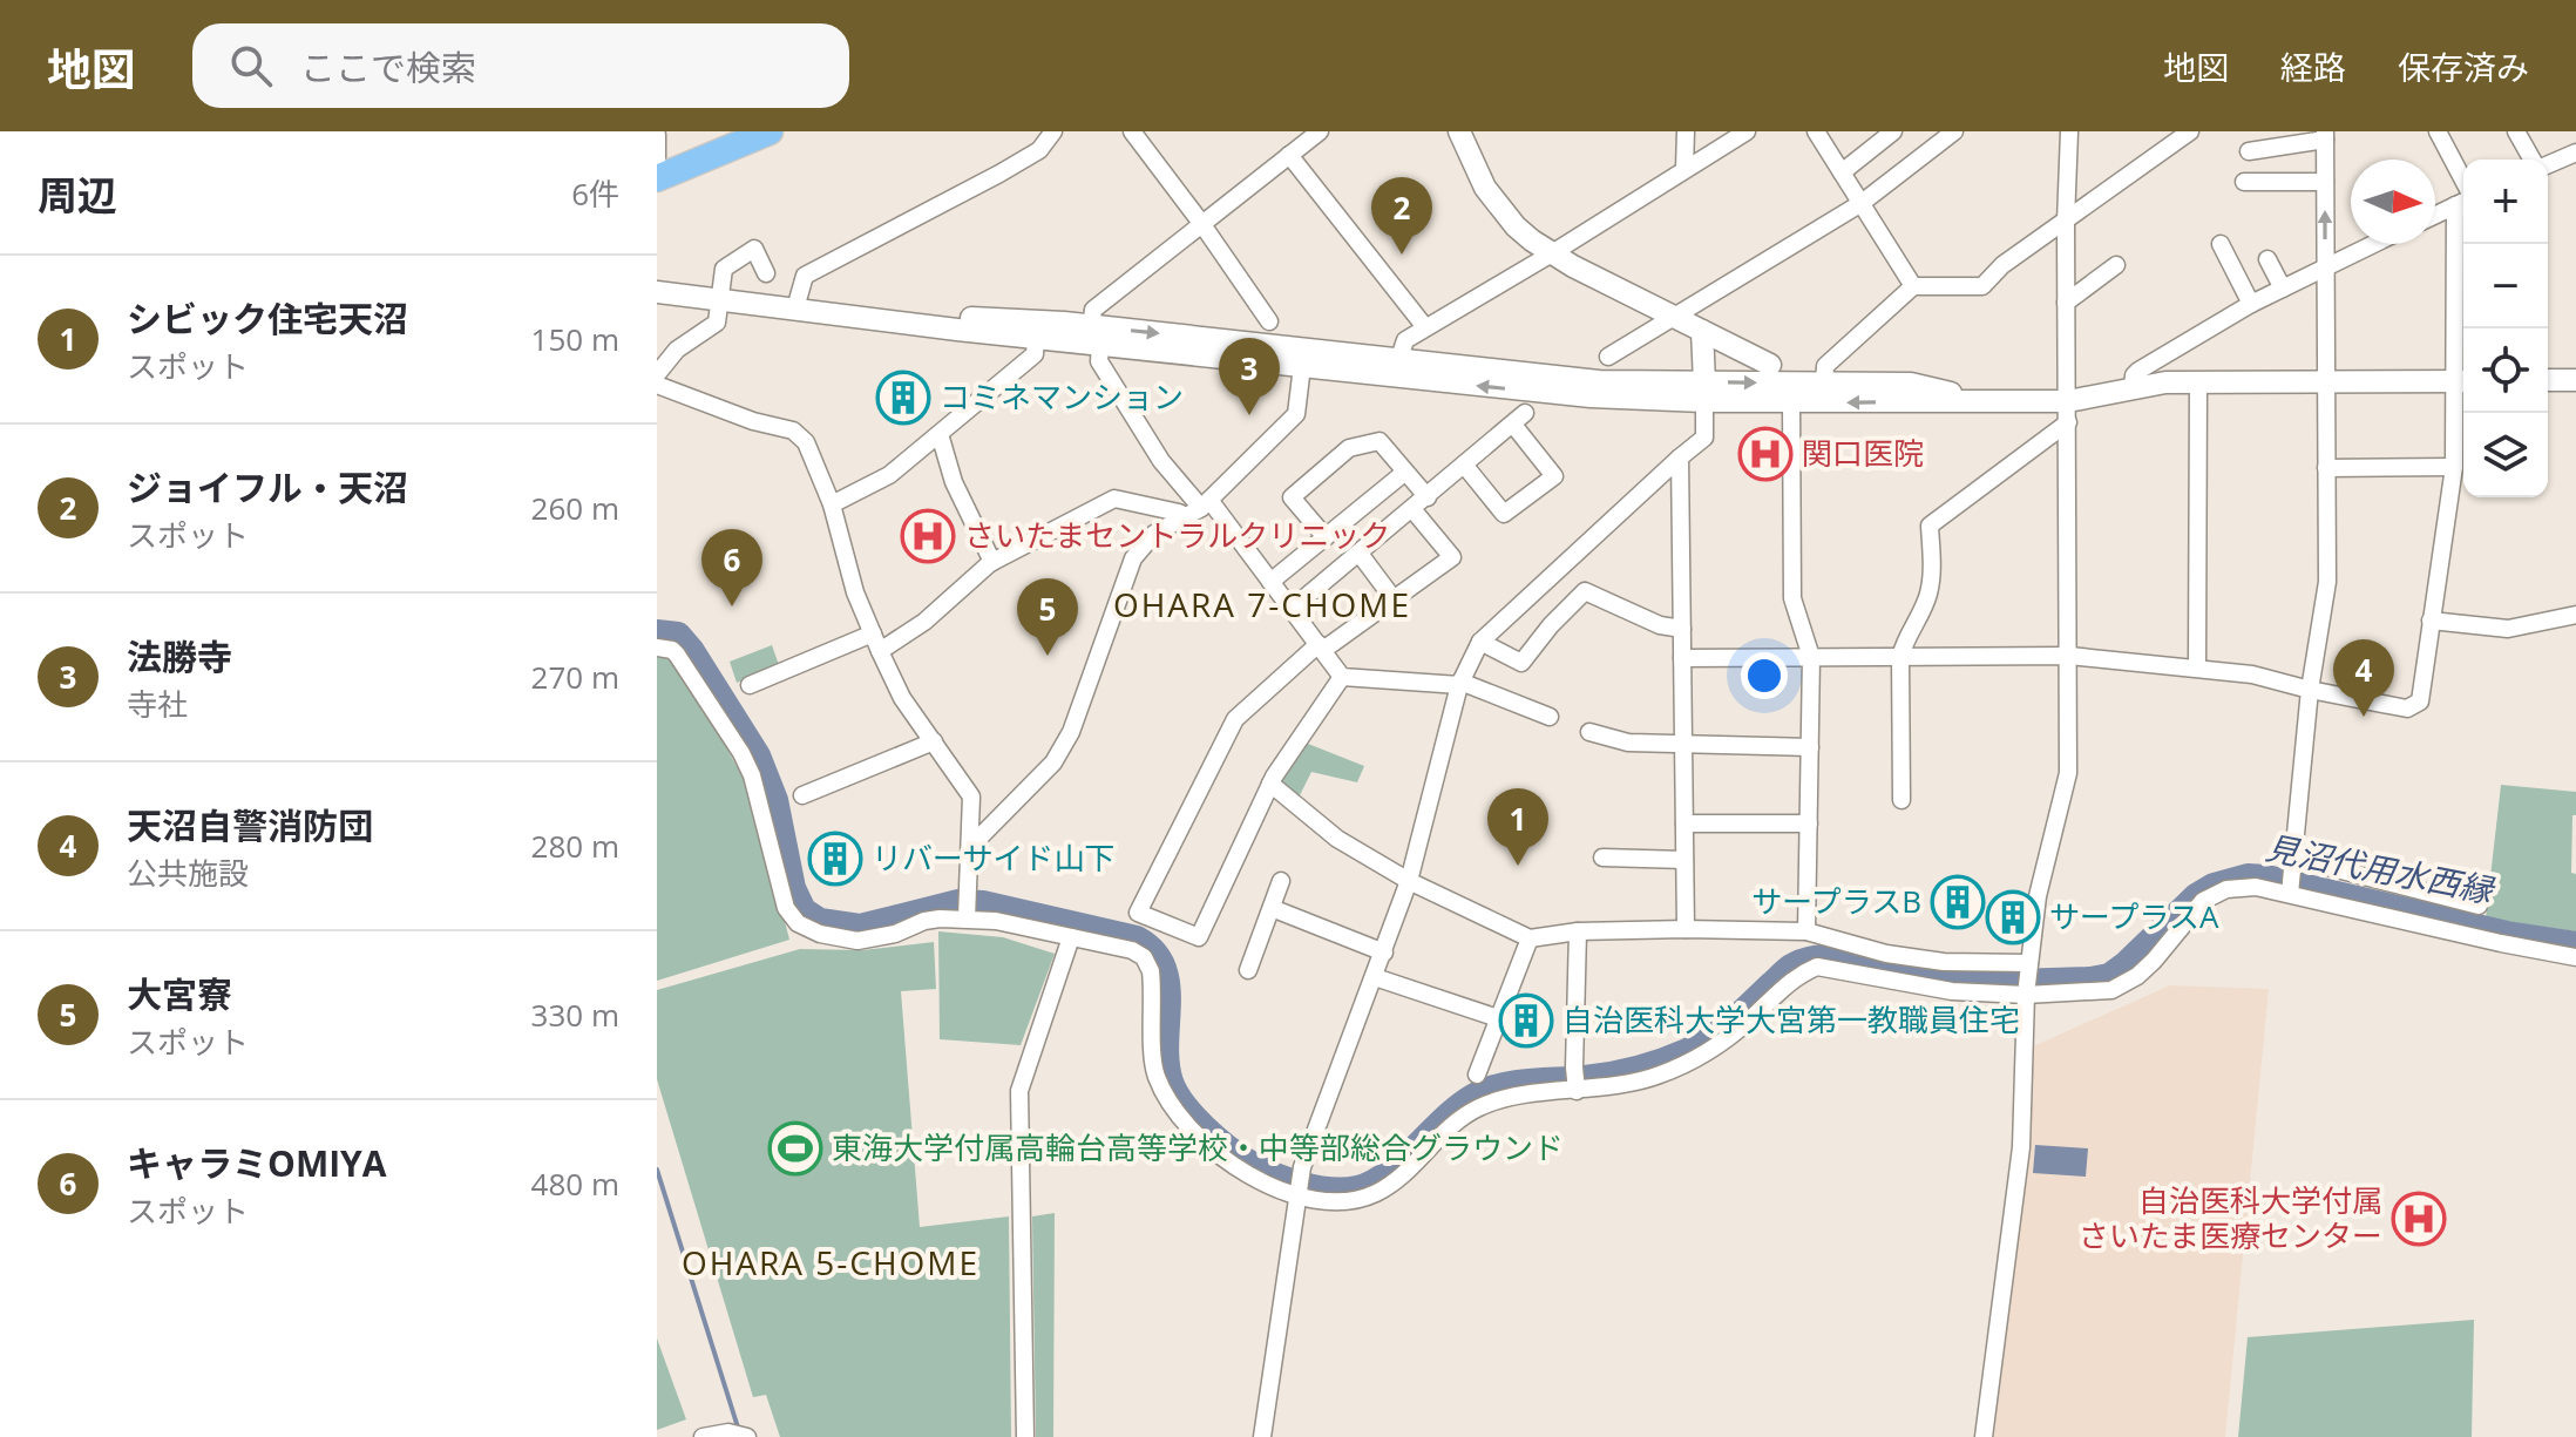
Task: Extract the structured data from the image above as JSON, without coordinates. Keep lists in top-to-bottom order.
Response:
{
  "districts": ["OHARA 7-CHOME", "OHARA 5-CHOME"],
  "water": ["見沼代用水西縁"],
  "places": {
    "building": [
      "コミネマンション",
      "リバーサイド山下",
      "サープラスB",
      "サープラスA",
      "自治医科大学大宮第一教職員住宅"
    ],
    "hospital": ["関口医院", "さいたまセントラルクリニック", "自治医科大学付属 さいたま医療センター"],
    "sports": ["東海大学付属高輪台高等学校・中等部総合グラウンド"]
  },
  "north": "right",
  "page": {
    "header": "地図",
    "search": "ここで検索",
    "nav": ["地図", "経路", "保存済み"],
    "heading": ["周辺", "6件"],
    "map_buttons": ["+", "−"],
    "pins": [
      "2",
      "3",
      "6",
      "5",
      "4",
      "1"
    ],
    "list": [
      {
        "mark": "1",
        "name": "シビック住宅天沼",
        "note": "スポット",
        "value": "150 m"
      },
      {
        "mark": "2",
        "name": "ジョイフル・天沼",
        "note": "スポット",
        "value": "260 m"
      },
      {
        "mark": "3",
        "name": "法勝寺",
        "note": "寺社",
        "value": "270 m"
      },
      {
        "mark": "4",
        "name": "天沼自警消防団",
        "note": "公共施設",
        "value": "280 m"
      },
      {
        "mark": "5",
        "name": "大宮寮",
        "note": "スポット",
        "value": "330 m"
      },
      {
        "mark": "6",
        "name": "キャラミOMIYA",
        "note": "スポット",
        "value": "480 m"
      }
    ]
  }
}
